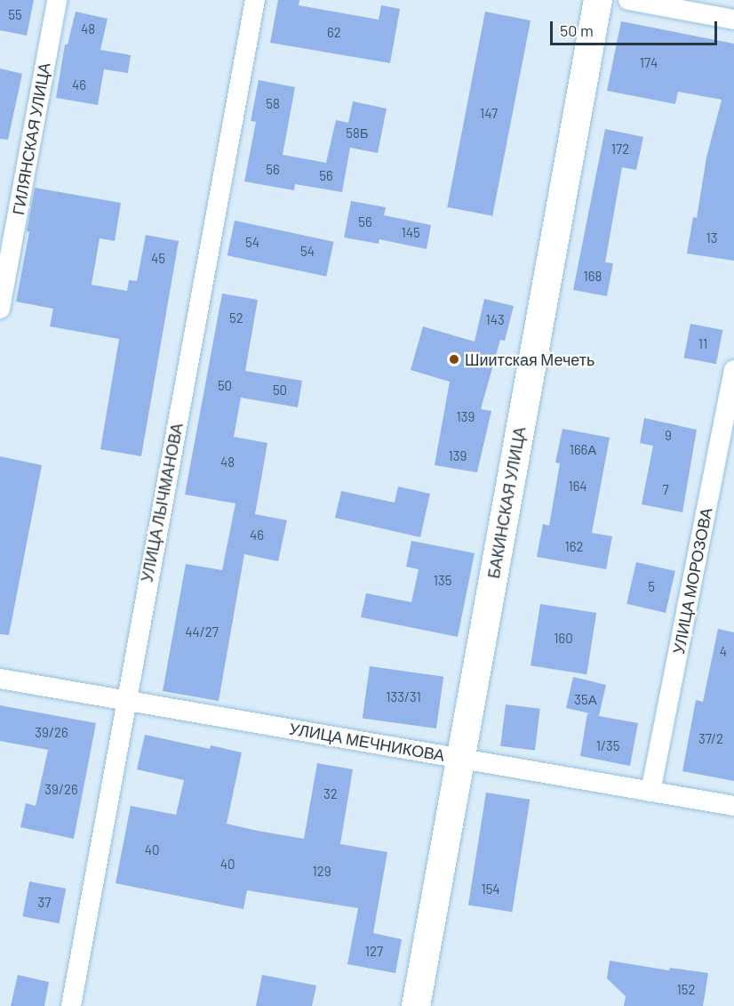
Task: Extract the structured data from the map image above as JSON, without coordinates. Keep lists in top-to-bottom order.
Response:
{
  "streets": {
    "main road": ["БАКИНСКАЯ УЛИЦА"],
    "street": [
      "ГИЛЯНСКАЯ УЛИЦА",
      "УЛИЦА ЛЫЧМАНОВА",
      "УЛИЦА МОРОЗОВА",
      "УЛИЦА МЕЧНИКОВА"
    ]
  },
  "crossings": [
    ["УЛИЦА ЛЫЧМАНОВА", "УЛИЦА МЕЧНИКОВА"],
    ["БАКИНСКАЯ УЛИЦА", "УЛИЦА МЕЧНИКОВА"],
    ["УЛИЦА МОРОЗОВА", "УЛИЦА МЕЧНИКОВА"]
  ],
  "places": ["Шиитская Мечеть"],
  "house_numbers": [
    "55",
    "48",
    "62",
    "174",
    "46",
    "58",
    "147",
    "58Б",
    "172",
    "56",
    "56",
    "56",
    "145",
    "13",
    "54",
    "54",
    "45",
    "168",
    "52",
    "143",
    "11",
    "50",
    "50",
    "139",
    "9",
    "166А",
    "139",
    "48",
    "164",
    "7",
    "46",
    "162",
    "135",
    "5",
    "44/27",
    "160",
    "4",
    "133/31",
    "35А",
    "39/26",
    "37/2",
    "1/35",
    "39/26",
    "32",
    "40",
    "40",
    "129",
    "154",
    "37",
    "127",
    "152"
  ],
  "scale_bar": "50 m"
}
